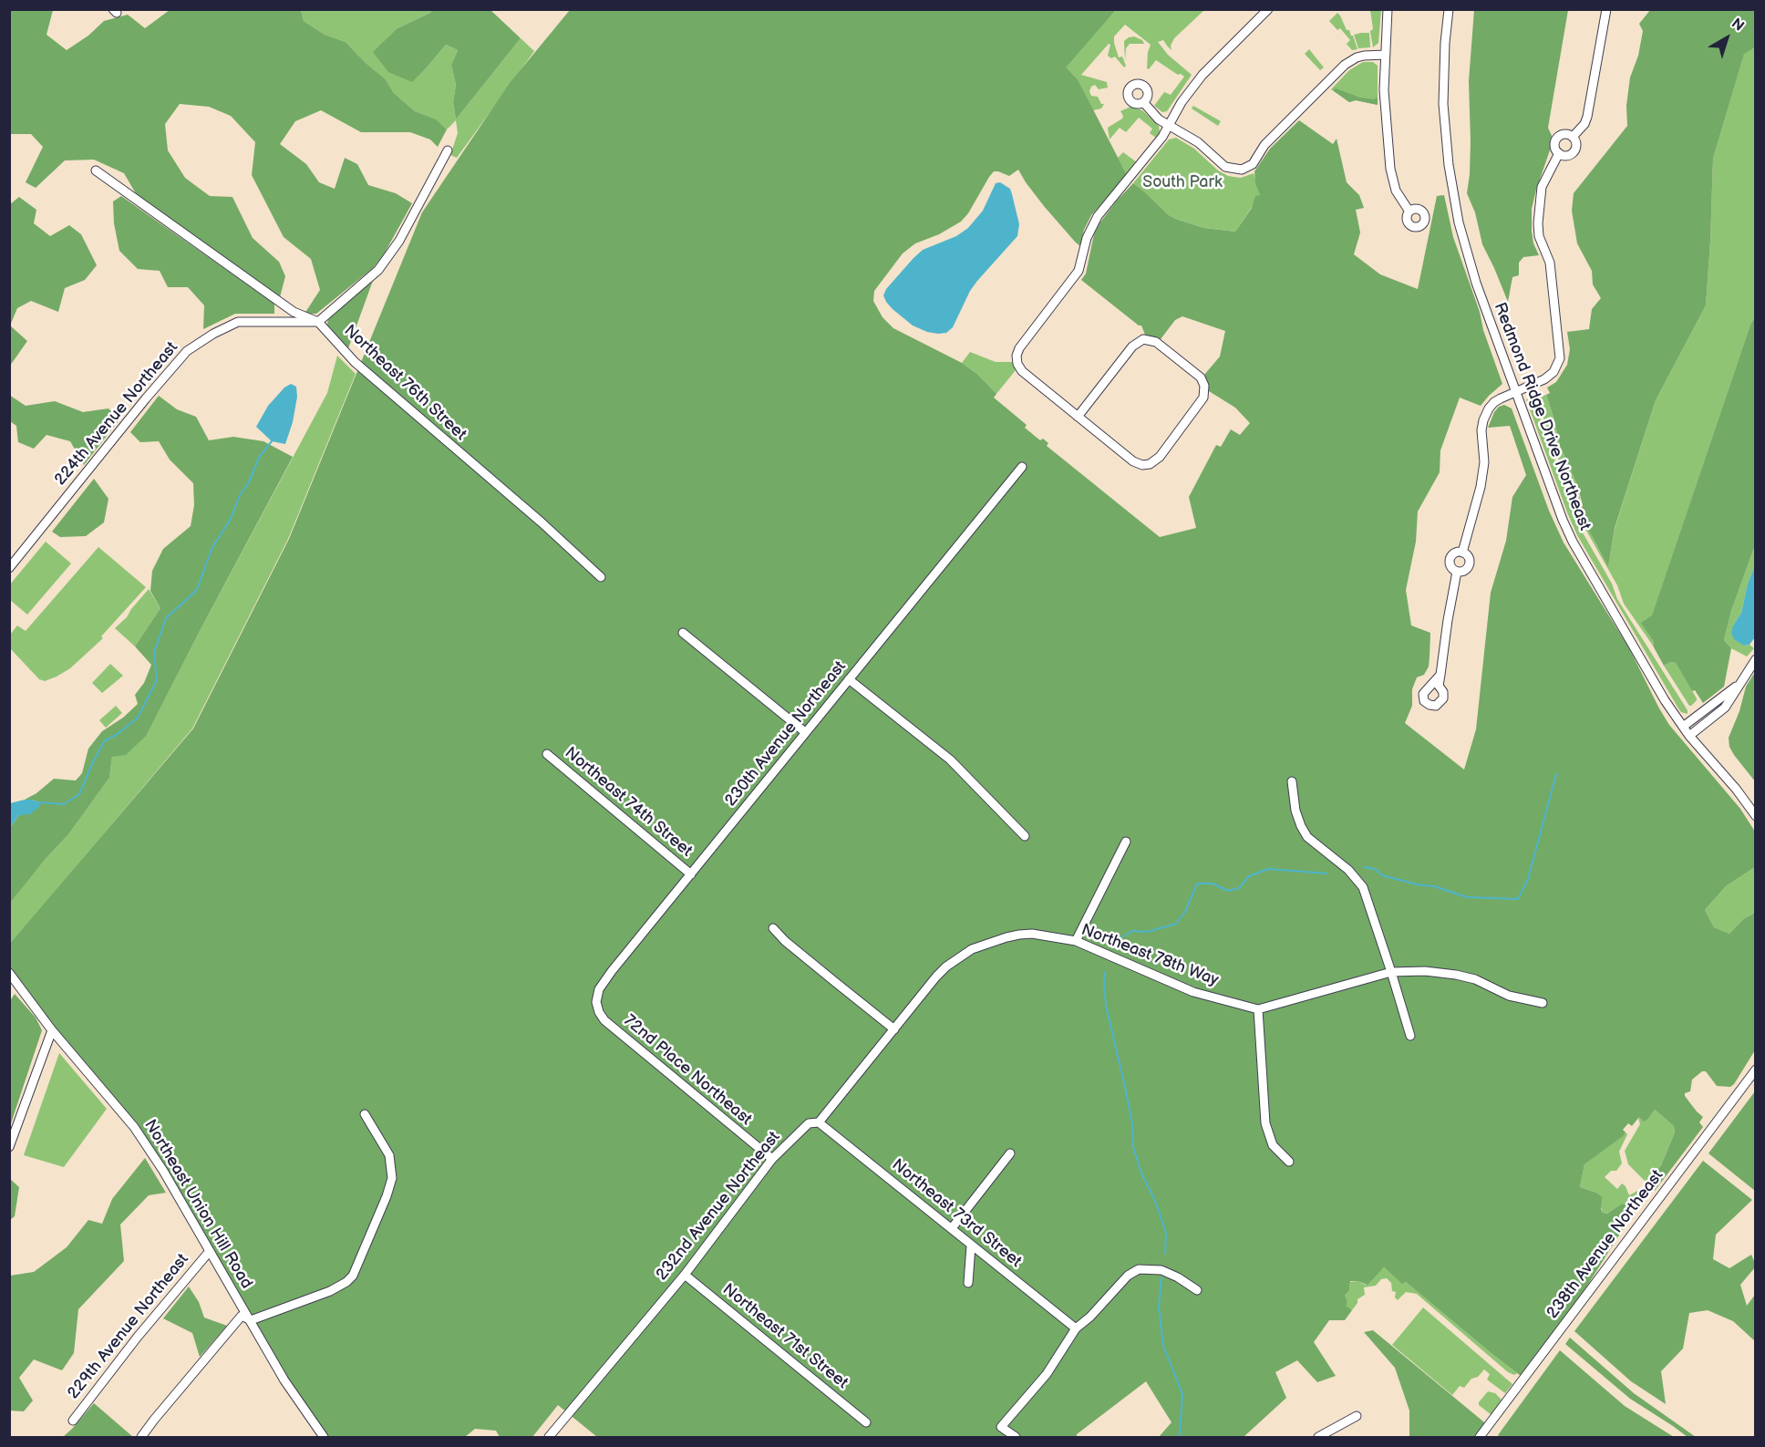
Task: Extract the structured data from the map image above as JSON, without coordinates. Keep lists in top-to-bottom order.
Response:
{
  "streets": {
    "street": [
      "Northeast 76th Street",
      "224th Avenue Northeast",
      "Redmond Ridge Drive Northeast",
      "230th Avenue Northeast",
      "Northeast 74th Street",
      "Northeast 78th Way",
      "72nd Place Northeast",
      "Northeast Union Hill Road",
      "232nd Avenue Northeast",
      "Northeast 73rd Street",
      "238th Avenue Northeast",
      "229th Avenue Northeast",
      "Northeast 71st Street"
    ]
  },
  "crossings": [
    ["Northeast 76th Street", "224th Avenue Northeast"],
    ["230th Avenue Northeast", "Northeast 74th Street"],
    ["230th Avenue Northeast", "72nd Place Northeast"],
    ["Northeast 78th Way", "232nd Avenue Northeast"],
    ["72nd Place Northeast", "232nd Avenue Northeast"],
    ["Northeast Union Hill Road", "229th Avenue Northeast"],
    ["232nd Avenue Northeast", "Northeast 73rd Street"],
    ["232nd Avenue Northeast", "Northeast 71st Street"]
  ],
  "parks": ["South Park"],
  "north": "top right"
}
